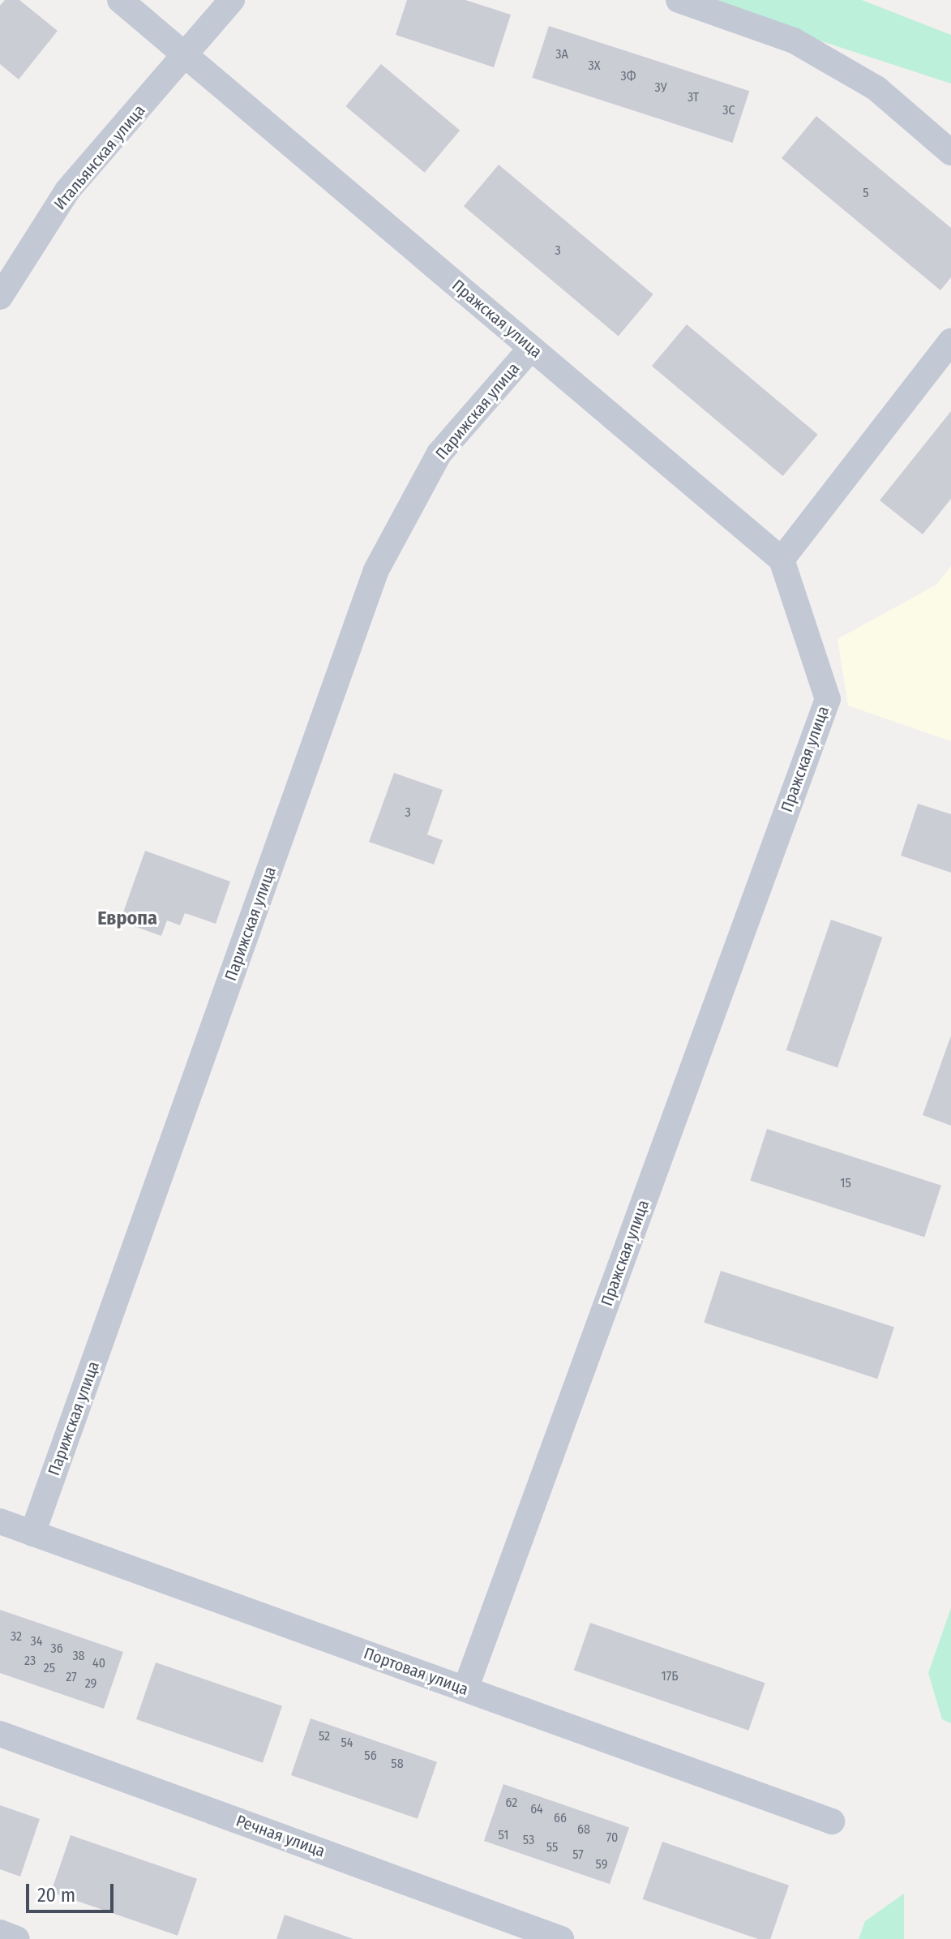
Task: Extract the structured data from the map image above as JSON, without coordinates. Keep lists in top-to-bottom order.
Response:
{
  "streets": {
    "street": [
      "Итальянская улица",
      "Пражская улица",
      "Парижская улица",
      "Портовая улица",
      "Речная улица"
    ]
  },
  "crossings": [
    ["Итальянская улица", "Пражская улица"],
    ["Пражская улица", "Парижская улица"],
    ["Пражская улица", "Портовая улица"],
    ["Парижская улица", "Портовая улица"]
  ],
  "districts": ["Европа"],
  "house_numbers": [
    "3А",
    "3Х",
    "3Ф",
    "3У",
    "3Т",
    "3С",
    "5",
    "3",
    "3",
    "15",
    "32",
    "34",
    "36",
    "38",
    "23",
    "40",
    "25",
    "17Б",
    "27",
    "29",
    "52",
    "54",
    "56",
    "58",
    "62",
    "64",
    "66",
    "68",
    "51",
    "70",
    "53",
    "55",
    "57",
    "59"
  ],
  "scale_bar": "20 m"
}
